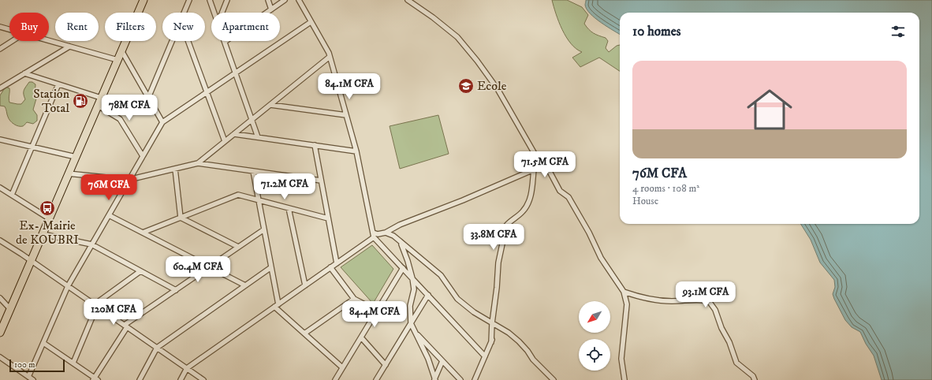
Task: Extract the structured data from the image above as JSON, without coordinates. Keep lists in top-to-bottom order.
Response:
{
  "places": {
    "school or university": ["Ecole"],
    "fuel station": ["Station Total"],
    "bus stop": ["Ex- Mairie de KOUBRI"]
  },
  "scale_bar": "100 m",
  "north": "bottom left",
  "page": {
    "chip": [
      "Buy",
      "Rent",
      "Filters",
      "New",
      "Apartment"
    ],
    "heading": "10 homes",
    "list": [
      {
        "name": "76M CFA",
        "note": "4 rooms · 108 m² · House"
      }
    ],
    "price": [
      "84.1M CFA",
      "78M CFA",
      "71.5M CFA",
      "71.2M CFA",
      "76M CFA",
      "33.8M CFA",
      "60.4M CFA",
      "93.1M CFA",
      "120M CFA",
      "84.4M CFA"
    ],
    "scale": "100 m"
  }
}
